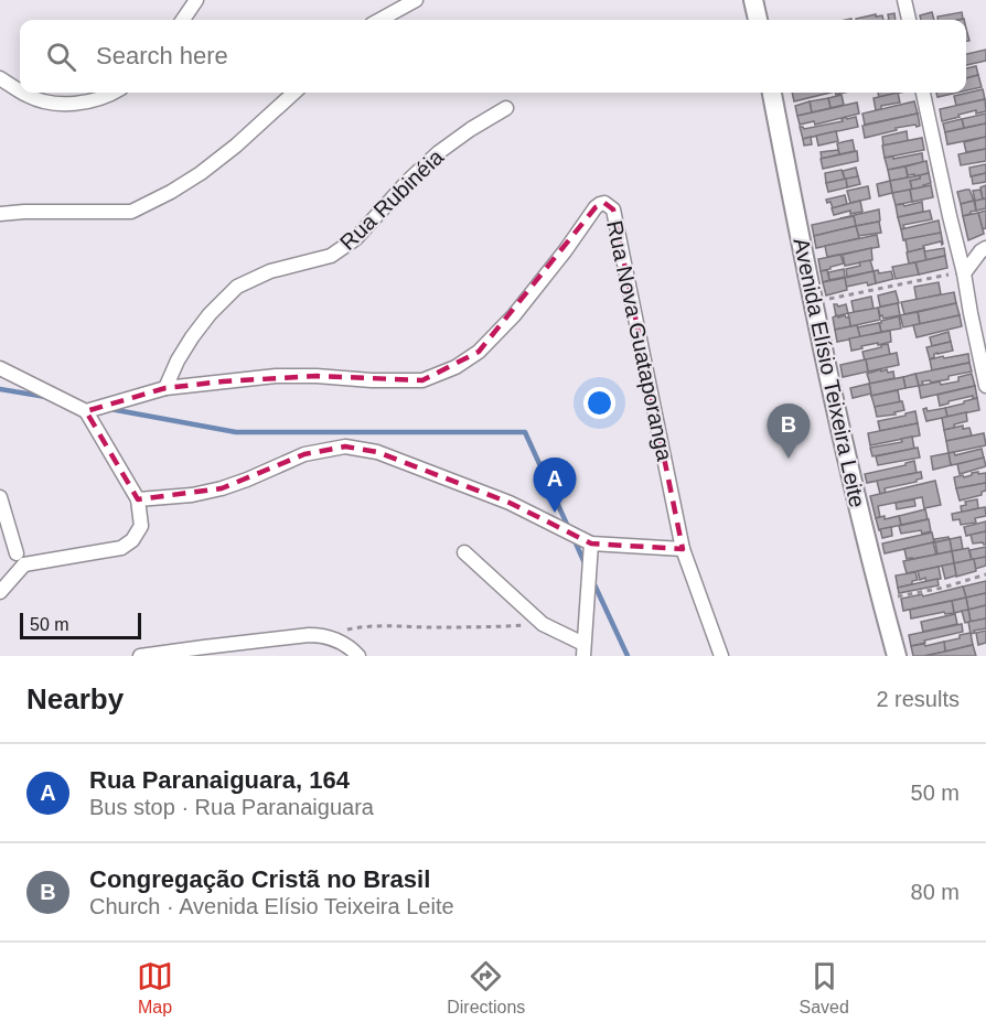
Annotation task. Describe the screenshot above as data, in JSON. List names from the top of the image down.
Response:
{
  "streets": {
    "main road": ["Avenida Elísio Teixeira Leite"],
    "street": ["Rua Rubinéia", "Rua Nova Guataporanga"]
  },
  "crossings": [
    ["Rua Rubinéia", "Rua Nova Guataporanga"]
  ],
  "scale_bar": "50 m",
  "page": {
    "search": "Search here",
    "pins": ["B", "A"],
    "scale": "50 m",
    "heading": ["Nearby", "2 results"],
    "list": [
      {
        "mark": "A",
        "name": "Rua Paranaiguara, 164",
        "note": "Bus stop · Rua Paranaiguara",
        "value": "50 m"
      },
      {
        "mark": "B",
        "name": "Congregação Cristã no Brasil",
        "note": "Church · Avenida Elísio Teixeira Leite",
        "value": "80 m"
      }
    ],
    "nav": ["Map", "Directions", "Saved"]
  }
}
